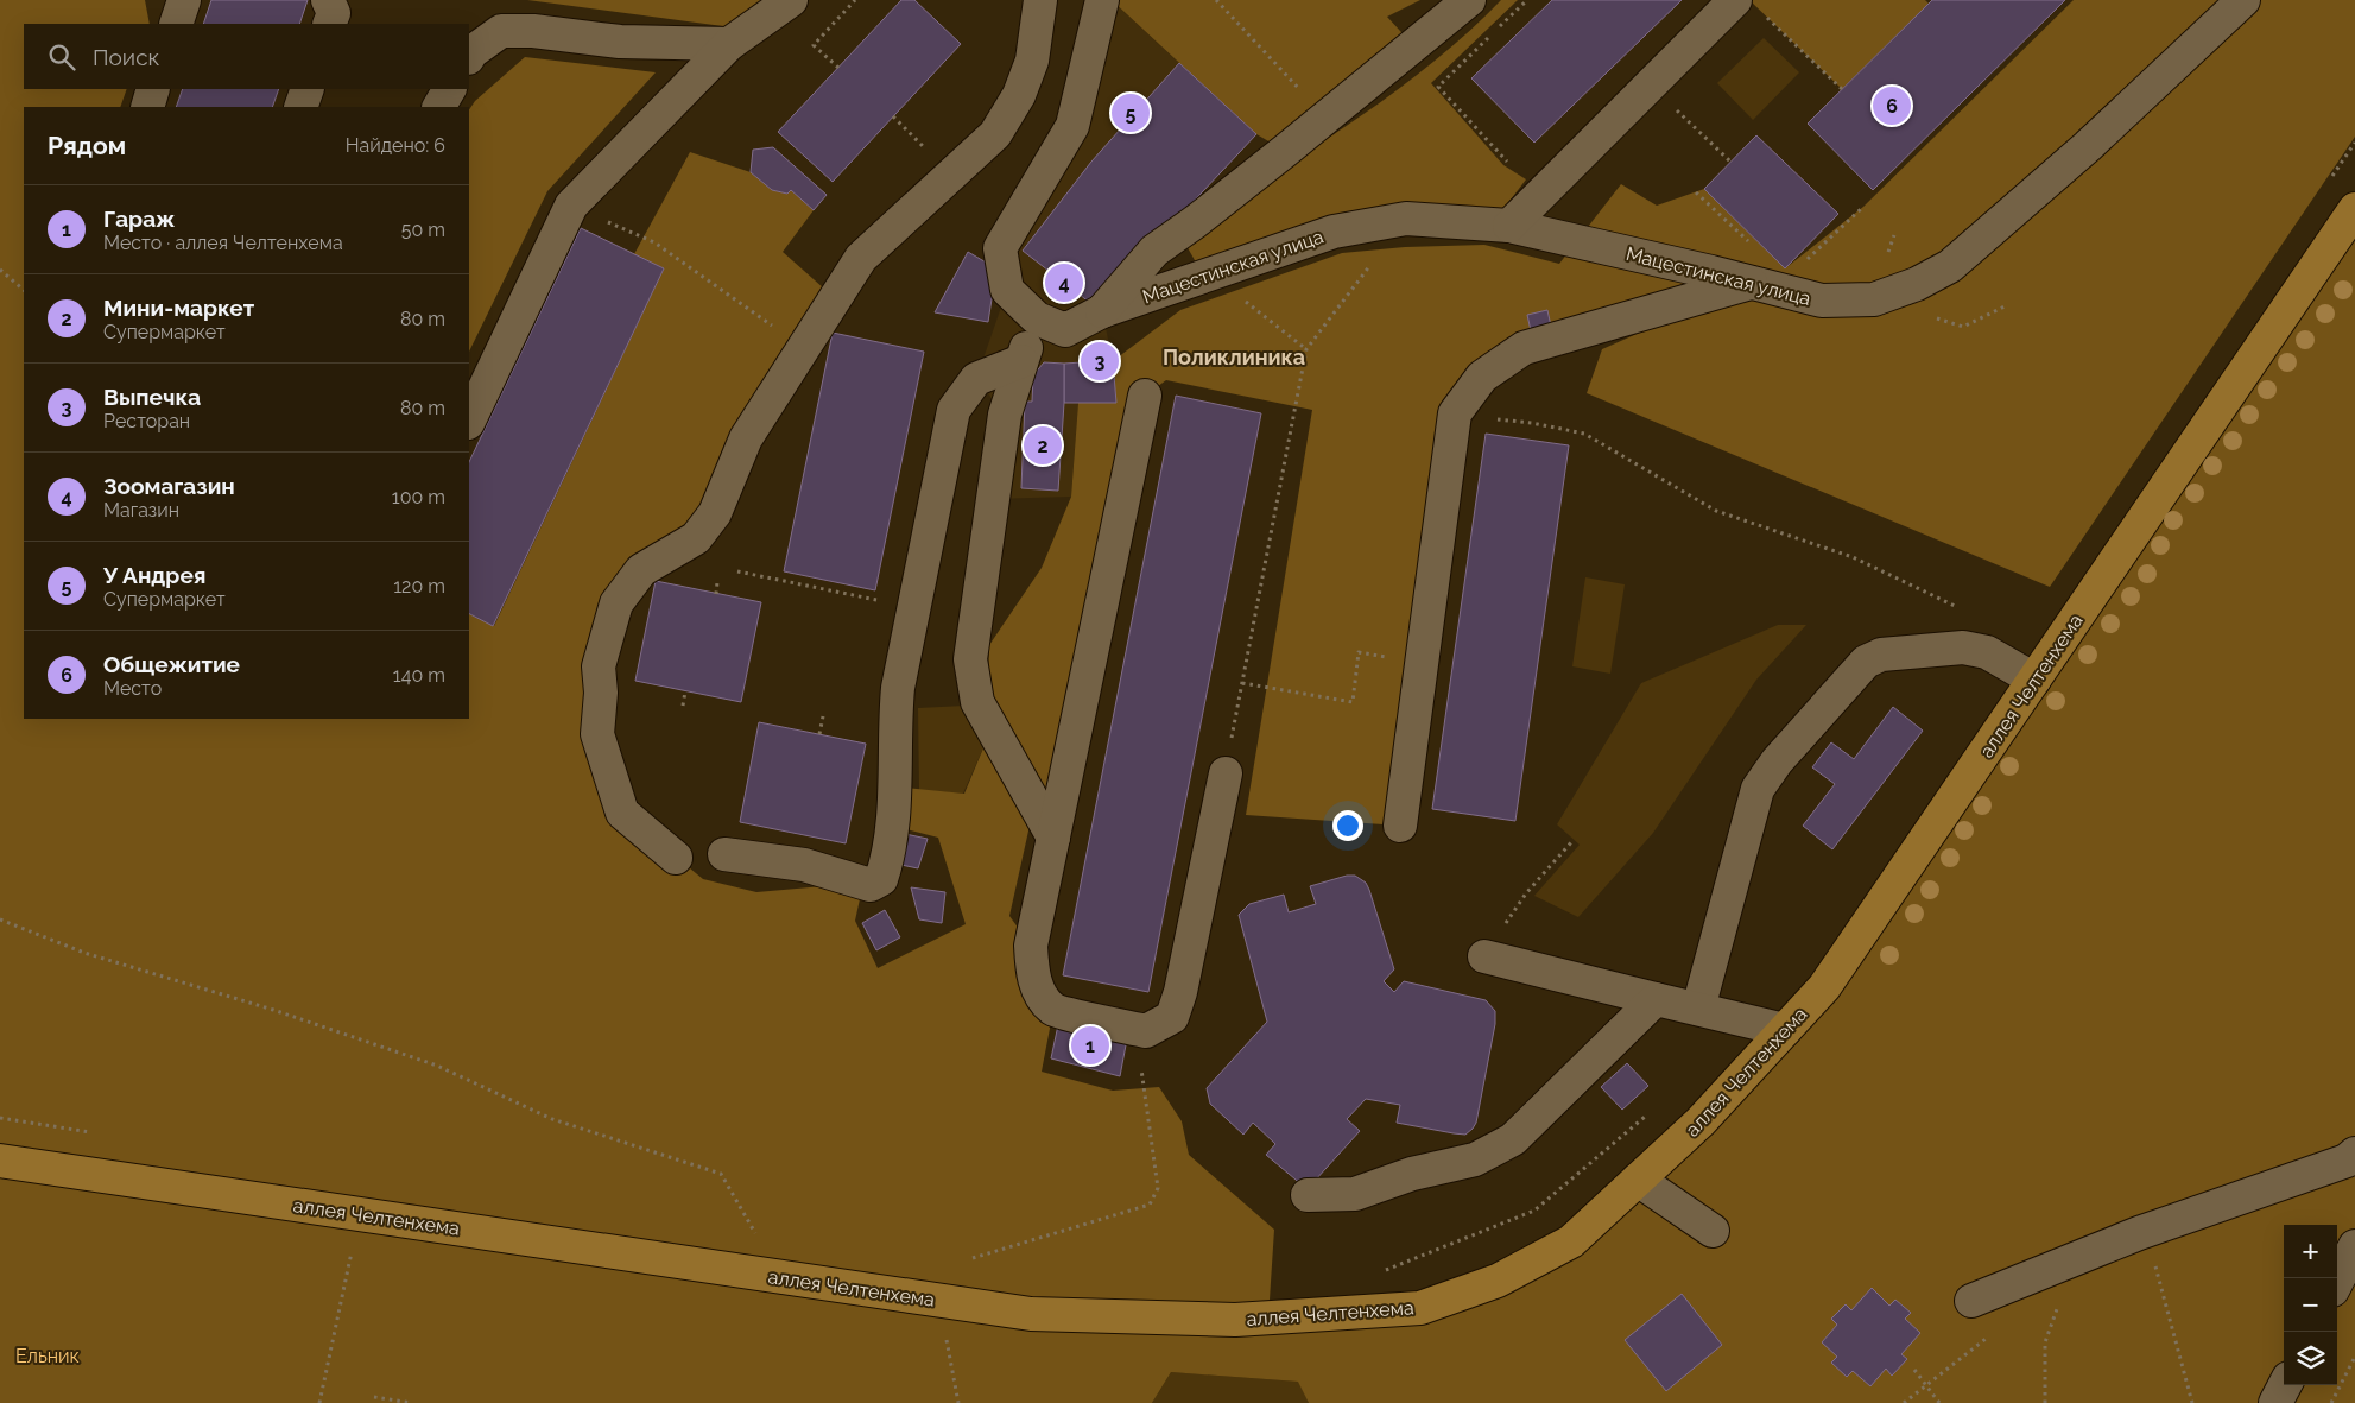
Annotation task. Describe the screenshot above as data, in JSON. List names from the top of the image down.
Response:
{
  "streets": {
    "main road": ["аллея Челтенхема"],
    "street": ["Мацестинская улица"]
  },
  "districts": ["Поликлиника"],
  "parks": ["Ельник"],
  "page": {
    "search": "Поиск",
    "pins": [
      "6",
      "5",
      "4",
      "3",
      "2",
      "1"
    ],
    "heading": ["Рядом", "Найдено: 6"],
    "list": [
      {
        "mark": "1",
        "name": "Гараж",
        "note": "Место · аллея Челтенхема",
        "value": "50 m"
      },
      {
        "mark": "2",
        "name": "Мини-маркет",
        "note": "Супермаркет",
        "value": "80 m"
      },
      {
        "mark": "3",
        "name": "Выпечка",
        "note": "Ресторан",
        "value": "80 m"
      },
      {
        "mark": "4",
        "name": "Зоомагазин",
        "note": "Магазин",
        "value": "100 m"
      },
      {
        "mark": "5",
        "name": "У Андрея",
        "note": "Супермаркет",
        "value": "120 m"
      },
      {
        "mark": "6",
        "name": "Общежитие",
        "note": "Место",
        "value": "140 m"
      }
    ],
    "map_buttons": ["+", "−"]
  }
}
